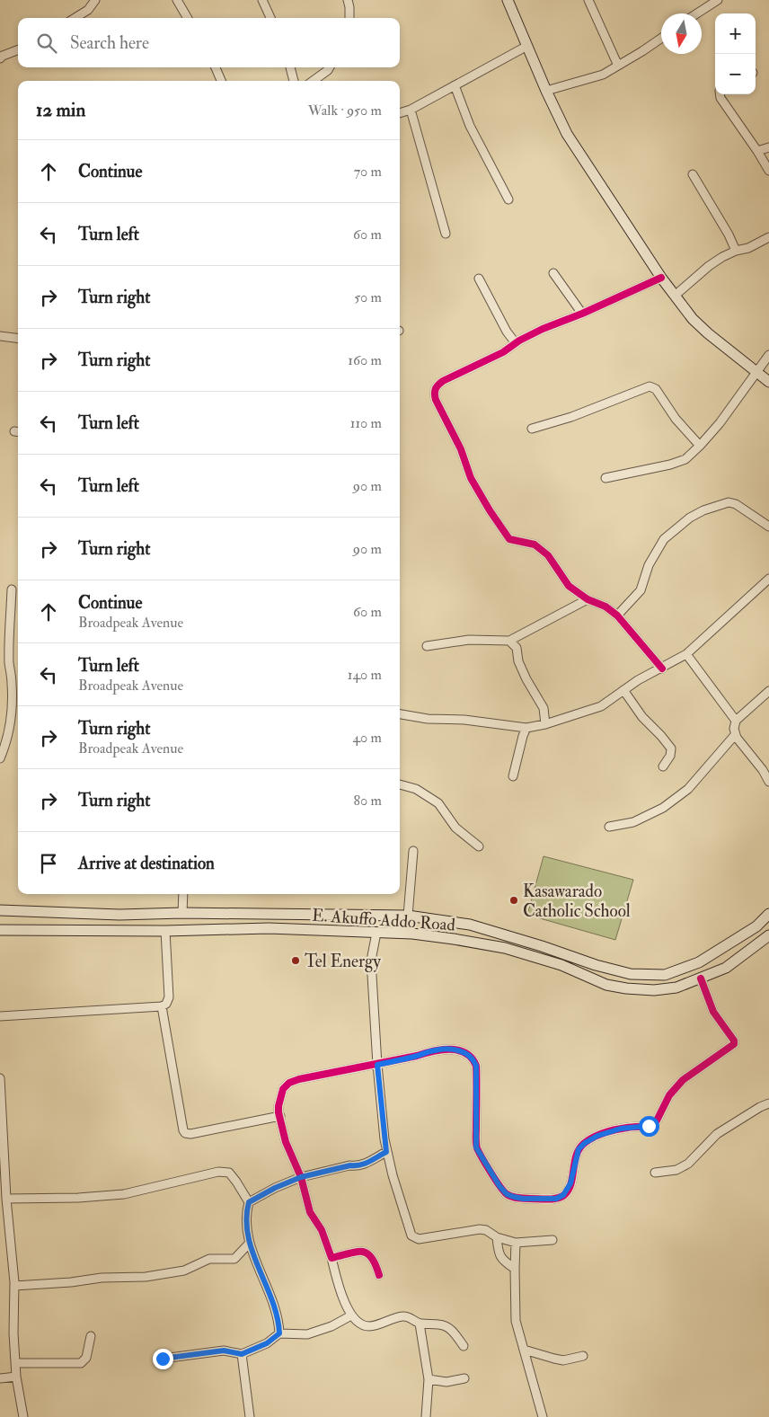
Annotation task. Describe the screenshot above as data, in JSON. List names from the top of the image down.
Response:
{
  "streets": {
    "main road": ["E. Akuffo Addo Road"]
  },
  "places": ["Kasawarado Catholic School", "Tel Energy"],
  "north": "bottom",
  "page": {
    "map_buttons": ["+", "−"],
    "search": "Search here",
    "heading": ["12 min", "Walk · 950 m"],
    "list": [
      ["Continue", "70 m"],
      ["Turn left", "60 m"],
      ["Turn right", "50 m"],
      ["Turn right", "160 m"],
      ["Turn left", "110 m"],
      ["Turn left", "90 m"],
      ["Turn right", "90 m"],
      ["Continue", "Broadpeak Avenue", "60 m"],
      ["Turn left", "Broadpeak Avenue", "140 m"],
      ["Turn right", "Broadpeak Avenue", "40 m"],
      ["Turn right", "80 m"],
      "Arrive at destination"
    ]
  }
}
